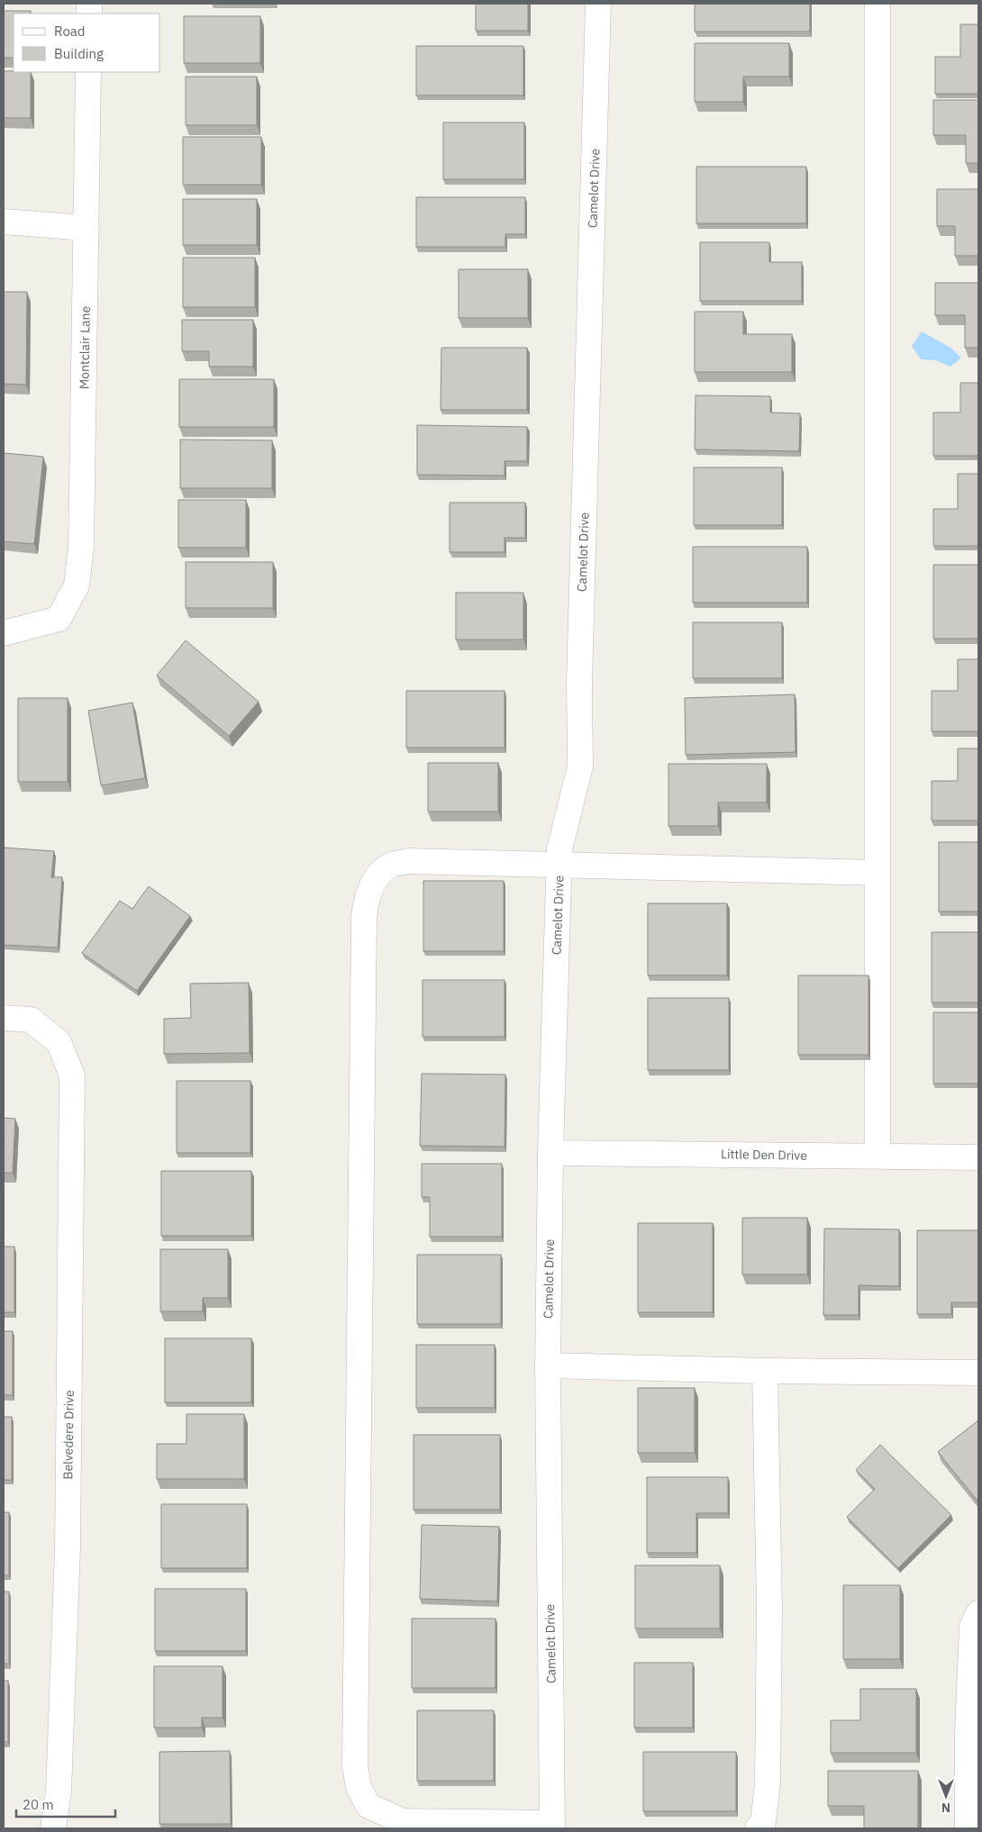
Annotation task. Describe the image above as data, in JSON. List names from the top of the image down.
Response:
{
  "streets": {
    "street": [
      "Camelot Drive",
      "Montclair Lane",
      "Little Den Drive",
      "Belvedere Drive"
    ]
  },
  "crossings": [
    ["Camelot Drive", "Little Den Drive"]
  ],
  "legend": ["Road", "Building"],
  "scale_bar": "20 m",
  "north": "bottom"
}
